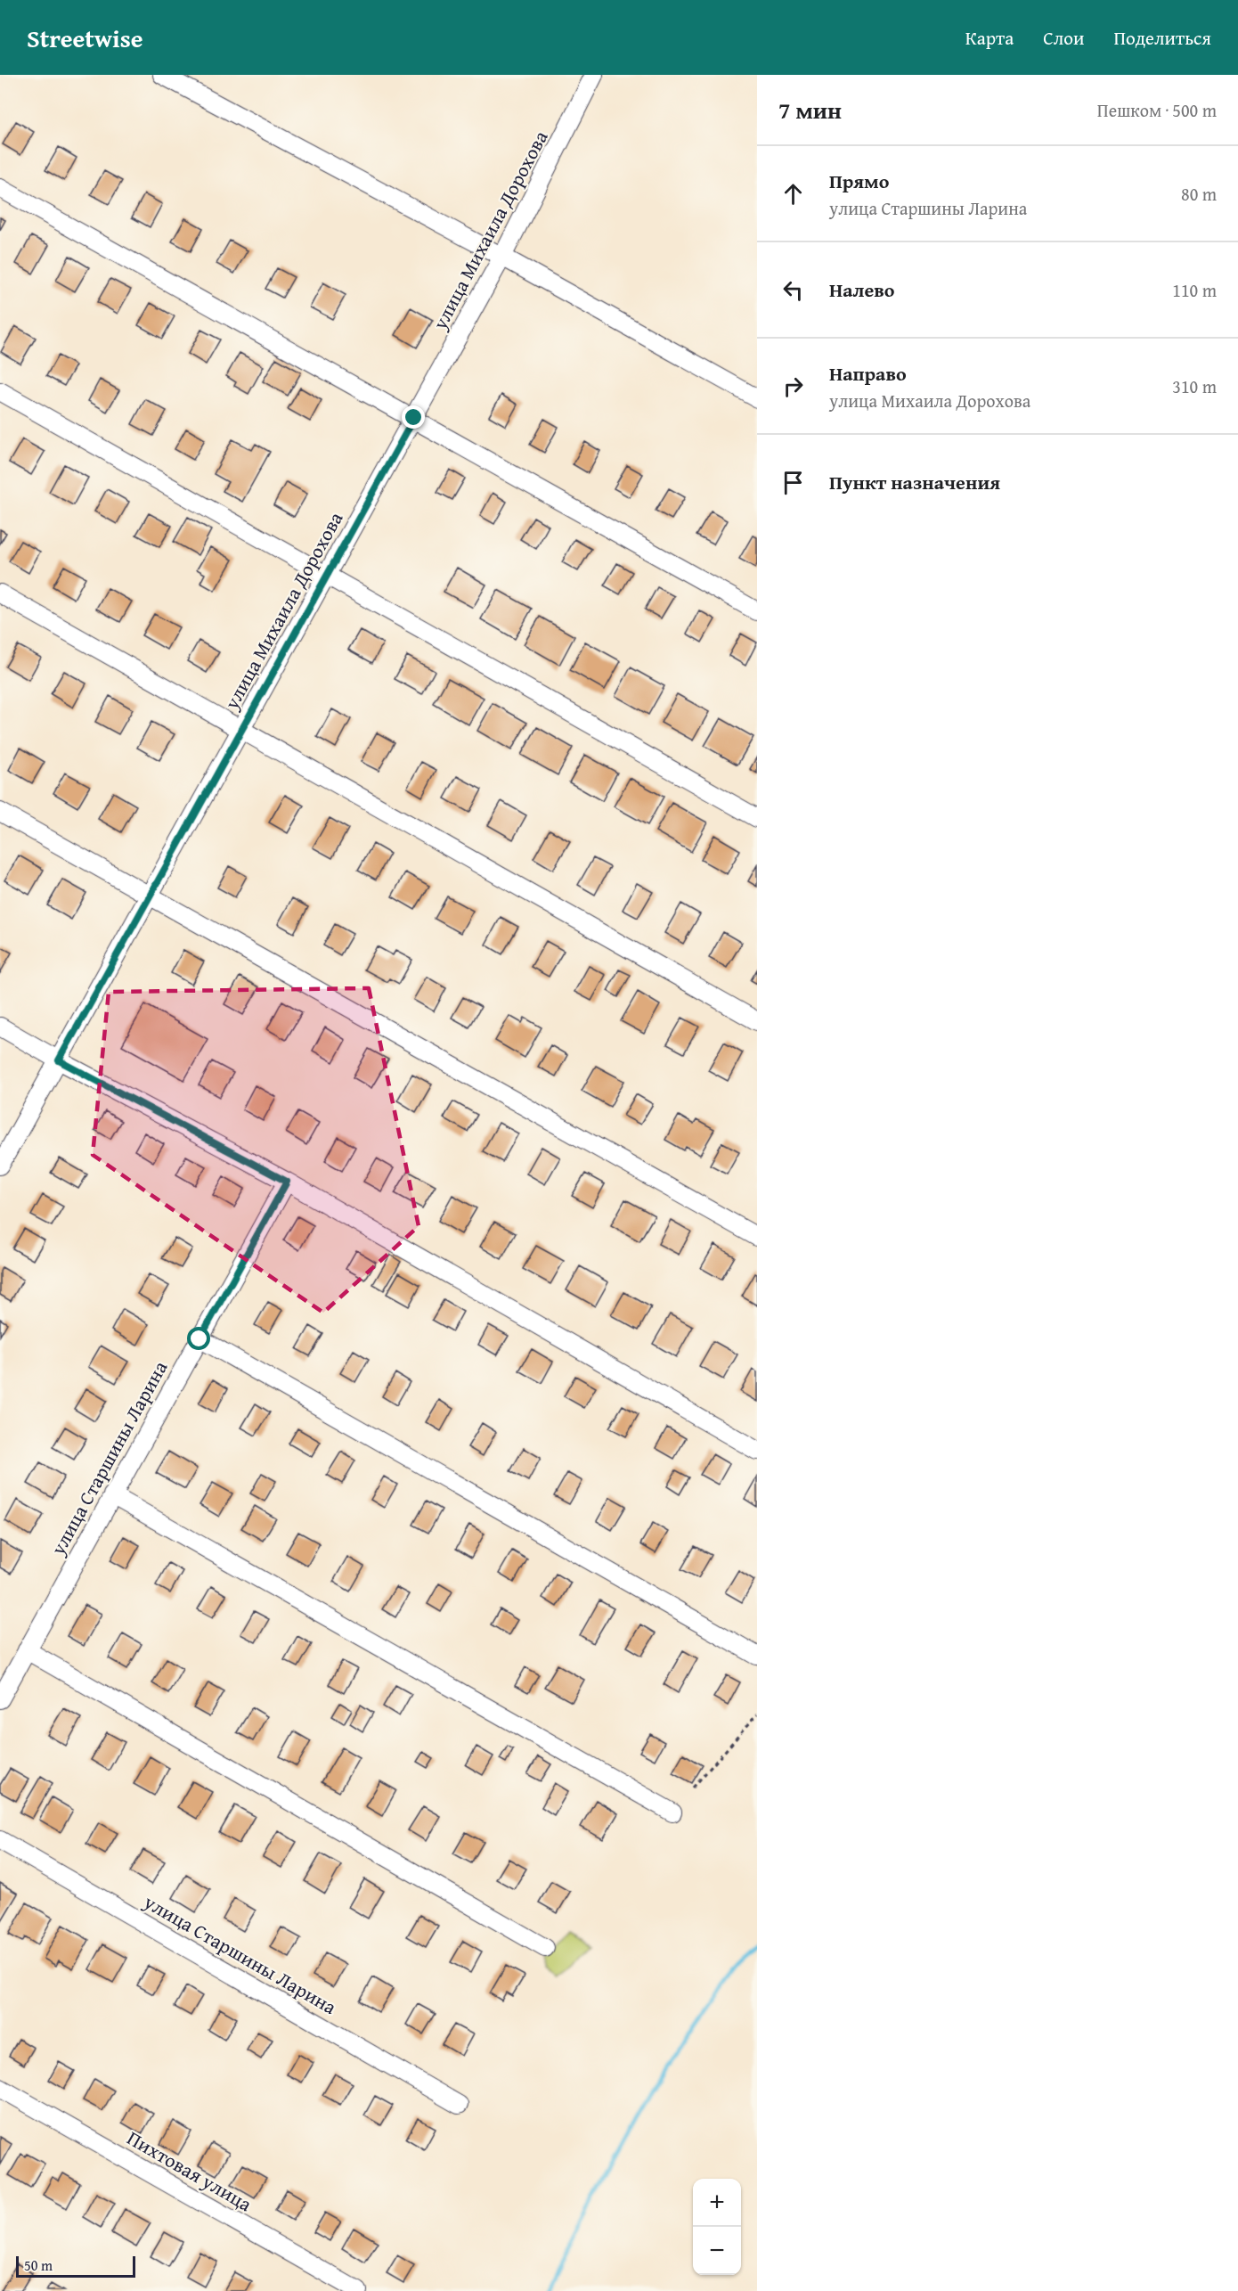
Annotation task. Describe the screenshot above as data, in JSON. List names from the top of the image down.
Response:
{
  "streets": {
    "street": ["улица Михаила Дорохова", "улица Старшины Ларина", "Пихтовая улица"]
  },
  "scale_bar": "50 m",
  "page": {
    "header": "Streetwise",
    "nav": ["Карта", "Слои", "Поделиться"],
    "heading": ["7 мин", "Пешком · 500 m"],
    "list": [
      ["Прямо", "улица Старшины Ларина", "80 m"],
      ["Налево", "110 m"],
      ["Направо", "улица Михаила Дорохова", "310 m"],
      "Пункт назначения"
    ],
    "map_buttons": ["+", "−"],
    "scale": "50 m"
  }
}
